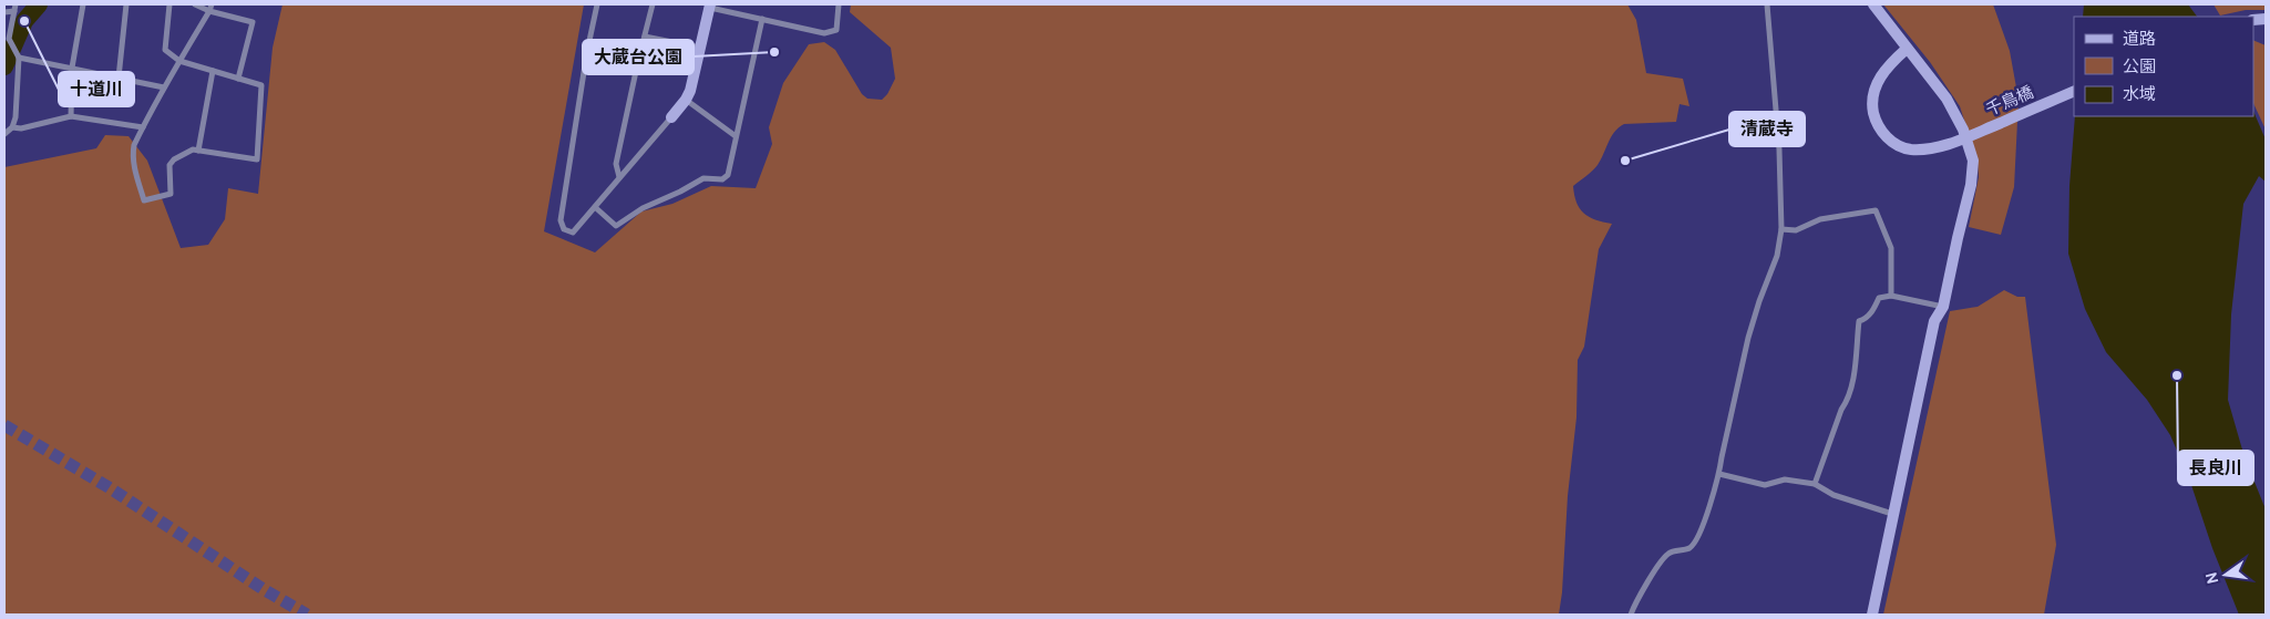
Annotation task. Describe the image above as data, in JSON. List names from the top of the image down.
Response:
{
  "streets": {
    "street": ["千鳥橋"]
  },
  "places": [
    "十道川",
    "大蔵台公園",
    "清蔵寺",
    "長良川"
  ],
  "legend": ["道路", "公園", "水域"],
  "north": "left"
}
